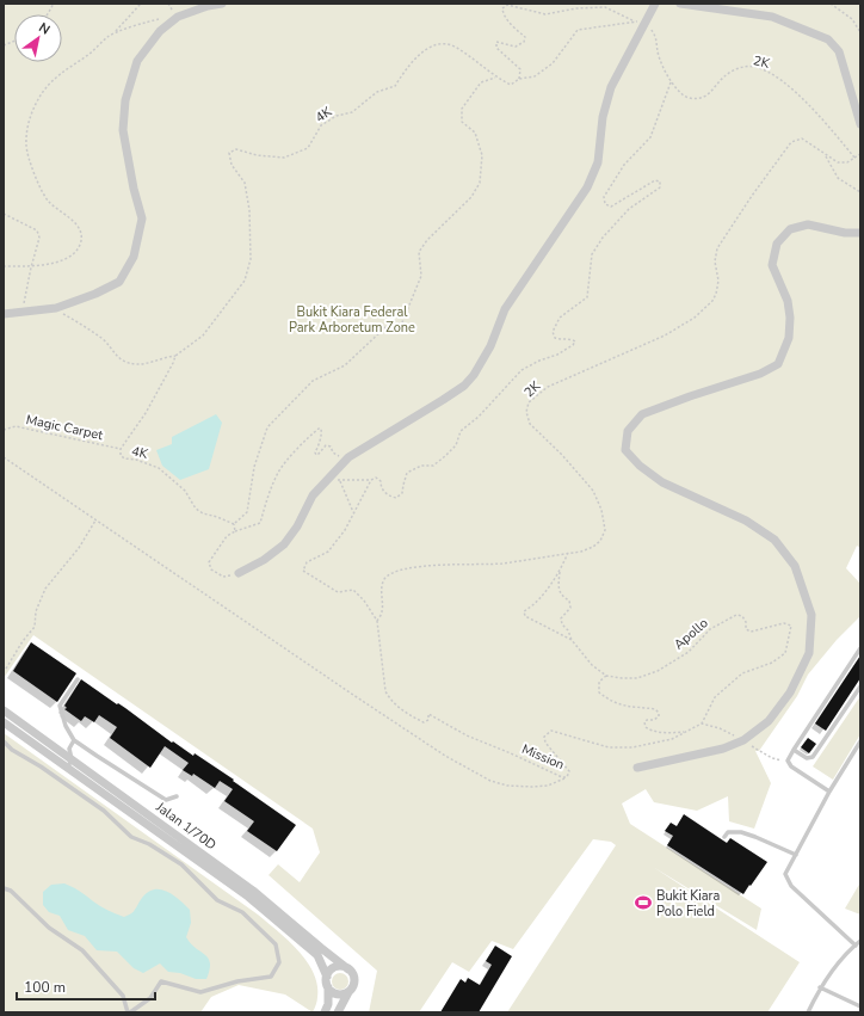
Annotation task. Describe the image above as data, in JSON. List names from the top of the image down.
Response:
{
  "streets": {
    "street": ["Jalan 1/70D"],
    "path": [
      "2K",
      "4K",
      "Magic Carpet",
      "Apollo",
      "Mission"
    ]
  },
  "crossings": [
    ["2K", "Mission"],
    ["4K", "Magic Carpet"],
    ["Apollo", "Mission"]
  ],
  "parks": ["Bukit Kiara Federal Park Arboretum Zone"],
  "places": {
    "sports": ["Bukit Kiara Polo Field"]
  },
  "scale_bar": "100 m",
  "north": "top right"
}
